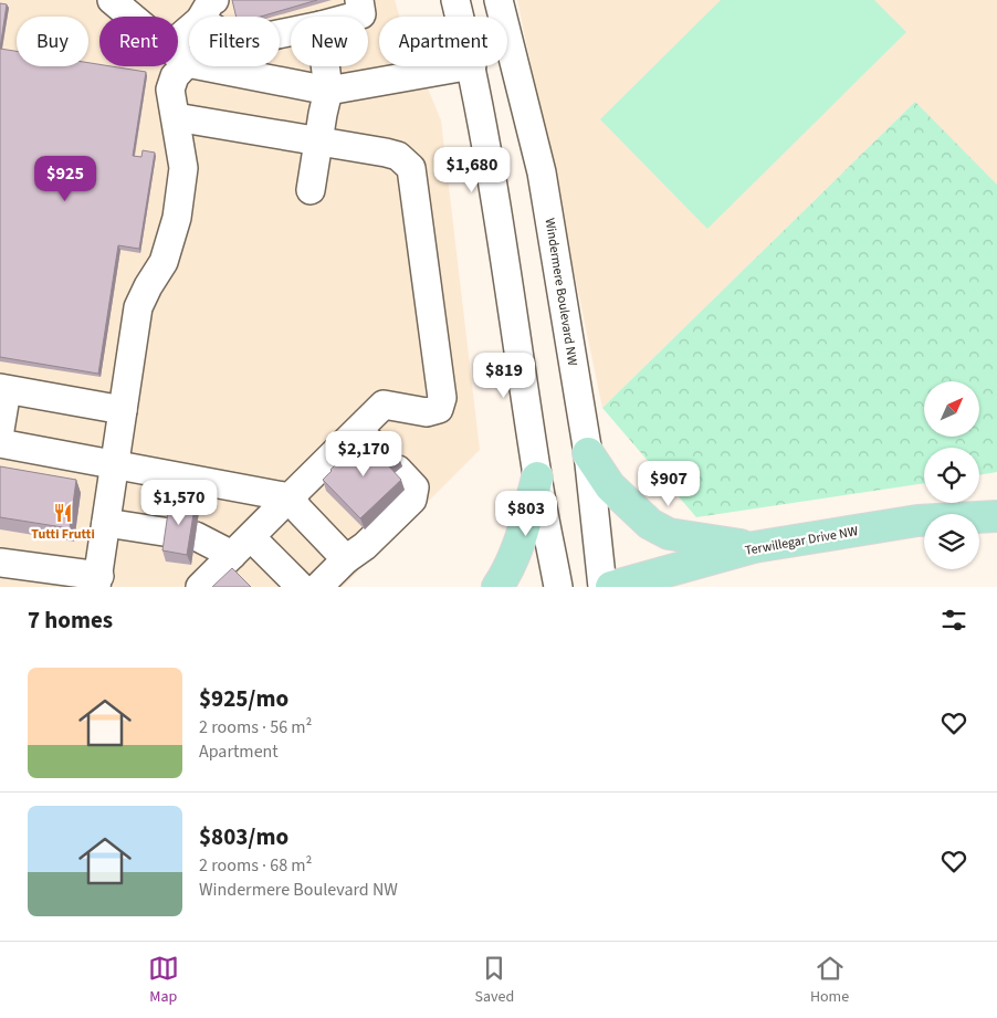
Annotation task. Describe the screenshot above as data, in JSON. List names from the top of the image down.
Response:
{
  "streets": {
    "main road": ["Terwillegar Drive NW"],
    "street": ["Windermere Boulevard NW"]
  },
  "places": {
    "restaurant": ["Tutti Frutti"]
  },
  "north": "top right",
  "page": {
    "chip": [
      "Buy",
      "Rent",
      "Filters",
      "New",
      "Apartment"
    ],
    "price": [
      "$1,680",
      "$925",
      "$819",
      "$2,170",
      "$907",
      "$1,570",
      "$803"
    ],
    "heading": "7 homes",
    "list": [
      {
        "name": "$925/mo",
        "note": "2 rooms · 56 m² · Apartment"
      },
      {
        "name": "$803/mo",
        "note": "2 rooms · 68 m² · Windermere Boulevard NW"
      }
    ],
    "tabs": ["Map", "Saved", "Home"]
  }
}
